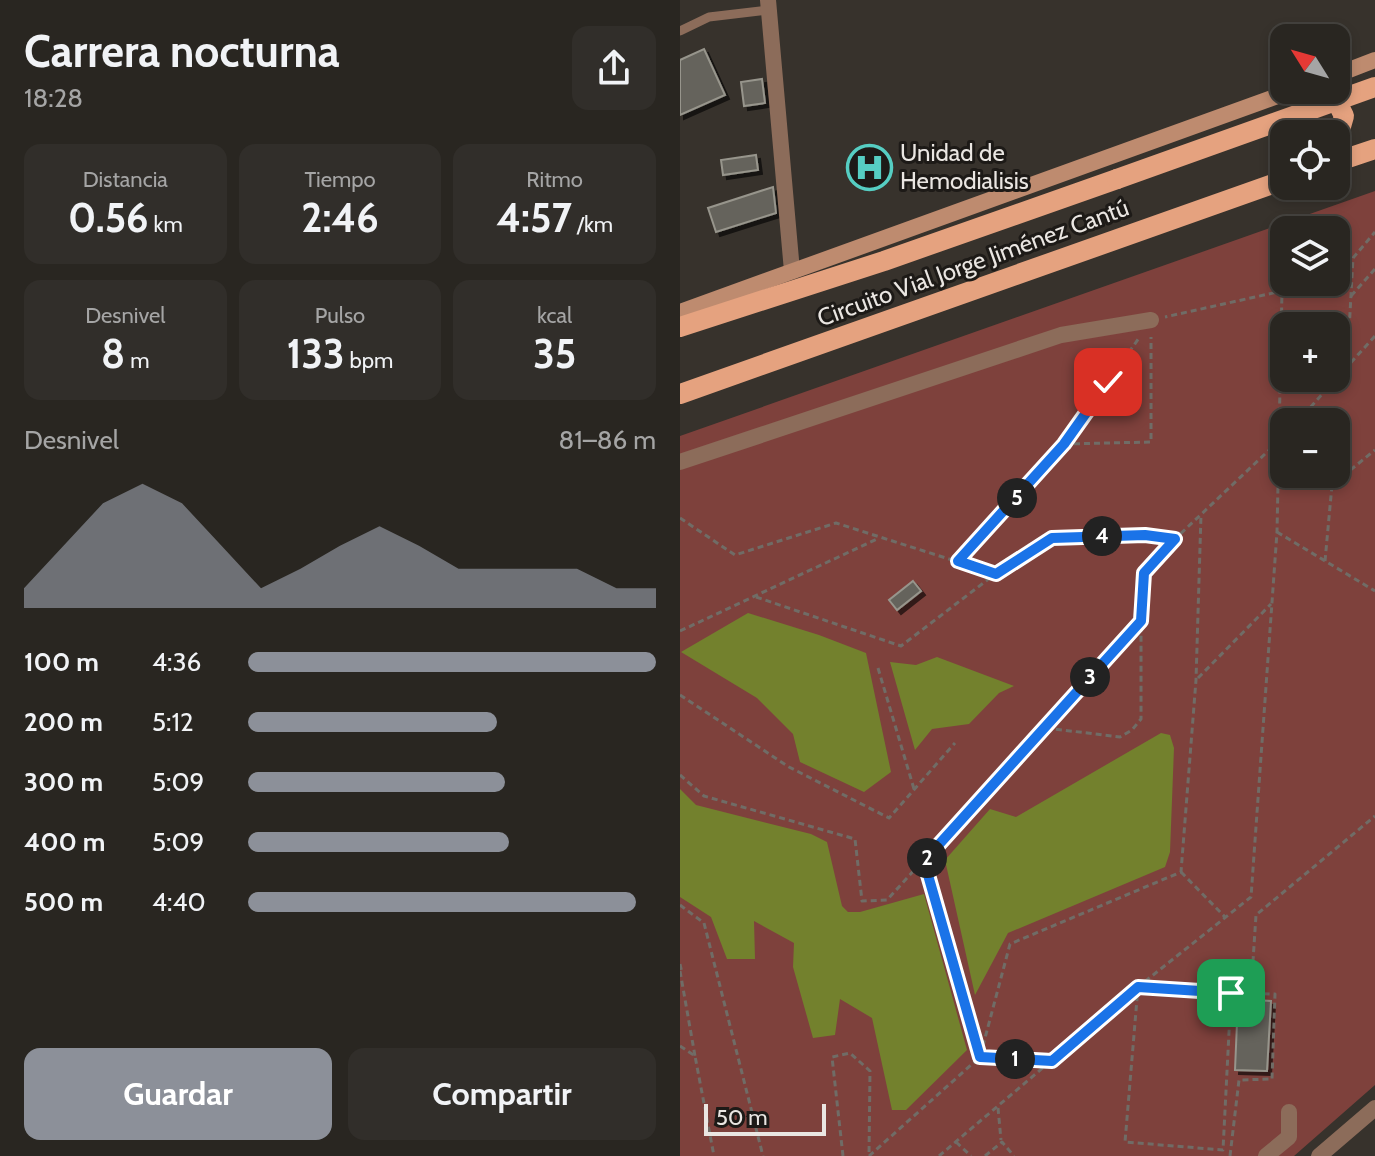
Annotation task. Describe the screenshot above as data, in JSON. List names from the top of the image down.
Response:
{
  "streets": {
    "main road": ["Circuito Vial Jorge Jiménez Cantú"]
  },
  "places": {
    "hospital": ["Unidad de Hemodialisis"]
  },
  "scale_bar": "50 m",
  "north": "top left",
  "page": {
    "heading": ["Carrera nocturna", "18:28"],
    "map_buttons": ["+", "−"],
    "stats": [
      ["Distancia", "0.56 km"],
      ["Tiempo", "2:46"],
      ["Ritmo", "4:57 /km"],
      ["Desnivel", "8 m"],
      ["Pulso", "133 bpm"],
      ["kcal", "35"]
    ],
    "chart": ["Desnivel", "81–86 m"],
    "pins": [
      "5",
      "4",
      "3",
      "2",
      "1"
    ],
    "list": [
      {
        "name": "100 m",
        "note": "4:36"
      },
      {
        "name": "200 m",
        "note": "5:12"
      },
      {
        "name": "300 m",
        "note": "5:09"
      },
      {
        "name": "400 m",
        "note": "5:09"
      },
      {
        "name": "500 m",
        "note": "4:40"
      }
    ],
    "buttons": ["Guardar", "Compartir"],
    "scale": "50 m"
  }
}
